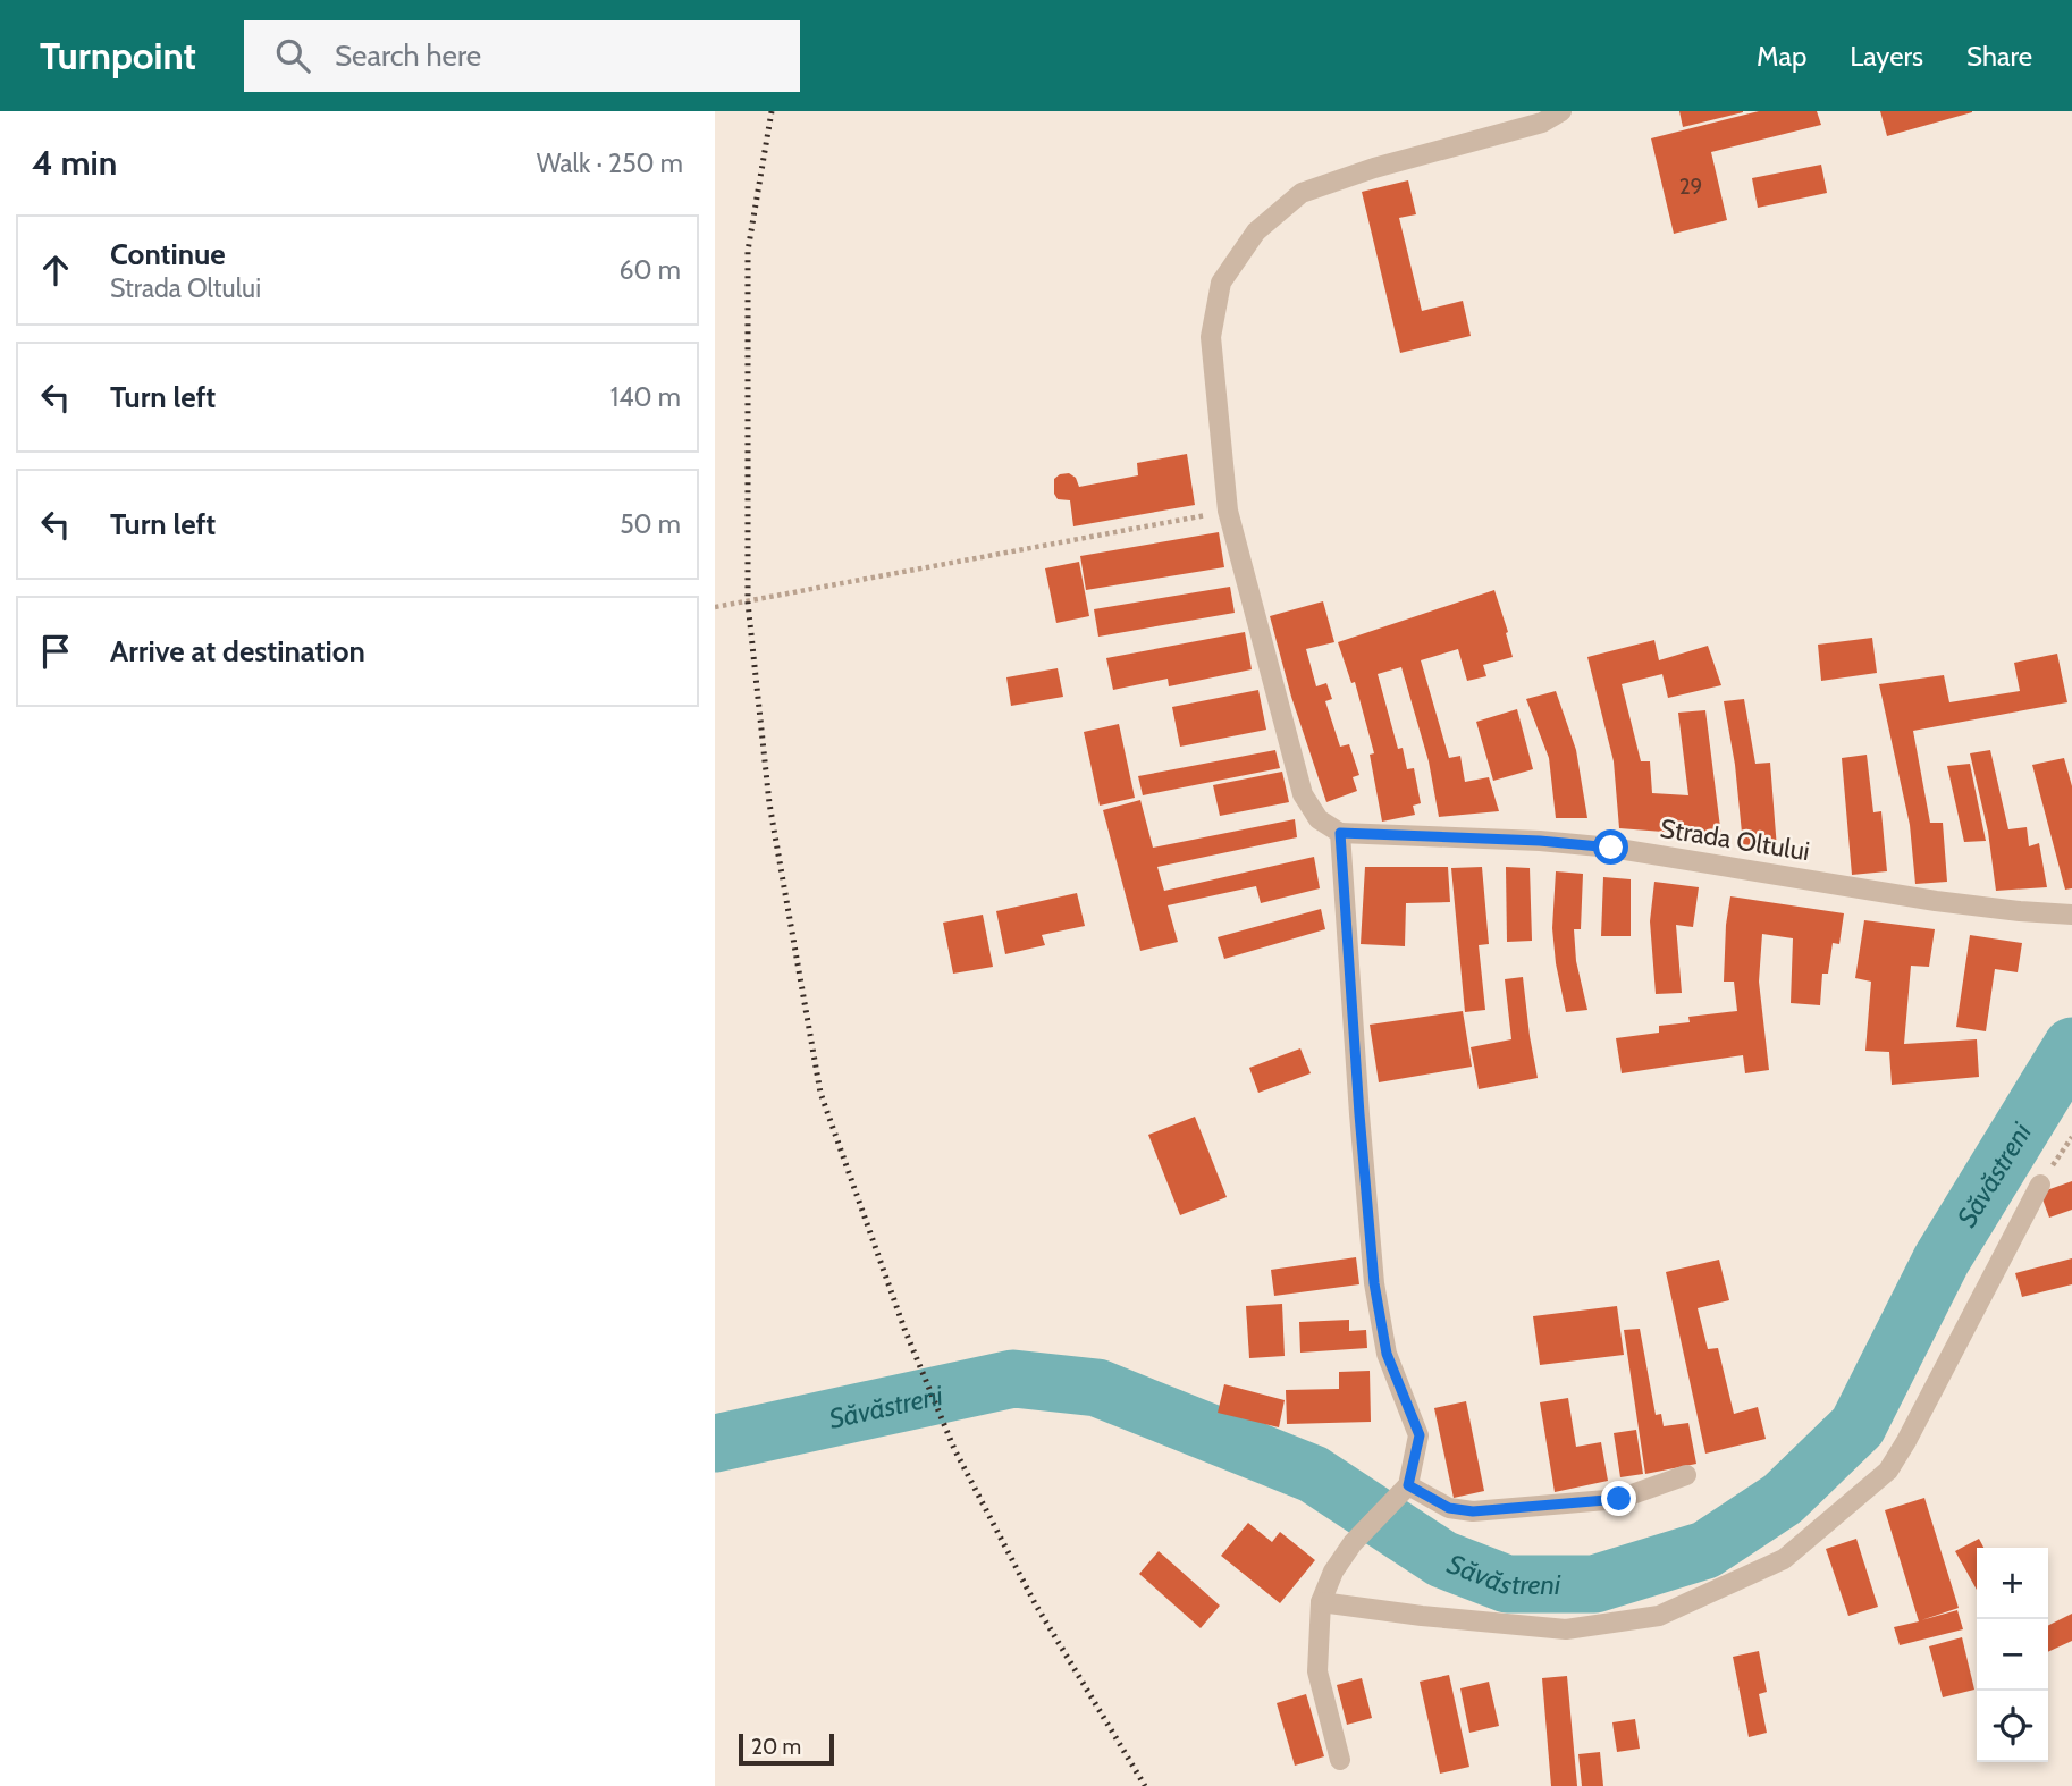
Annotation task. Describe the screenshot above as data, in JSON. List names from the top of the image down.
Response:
{
  "streets": {
    "street": ["Strada Oltului"]
  },
  "water": ["Săvăstreni"],
  "house_numbers": ["29"],
  "scale_bar": "20 m",
  "page": {
    "header": "Turnpoint",
    "search": "Search here",
    "nav": ["Map", "Layers", "Share"],
    "heading": ["4 min", "Walk · 250 m"],
    "list": [
      ["Continue", "Strada Oltului", "60 m"],
      ["Turn left", "140 m"],
      ["Turn left", "50 m"],
      "Arrive at destination"
    ],
    "map_buttons": ["+", "−"],
    "scale": "20 m"
  }
}
